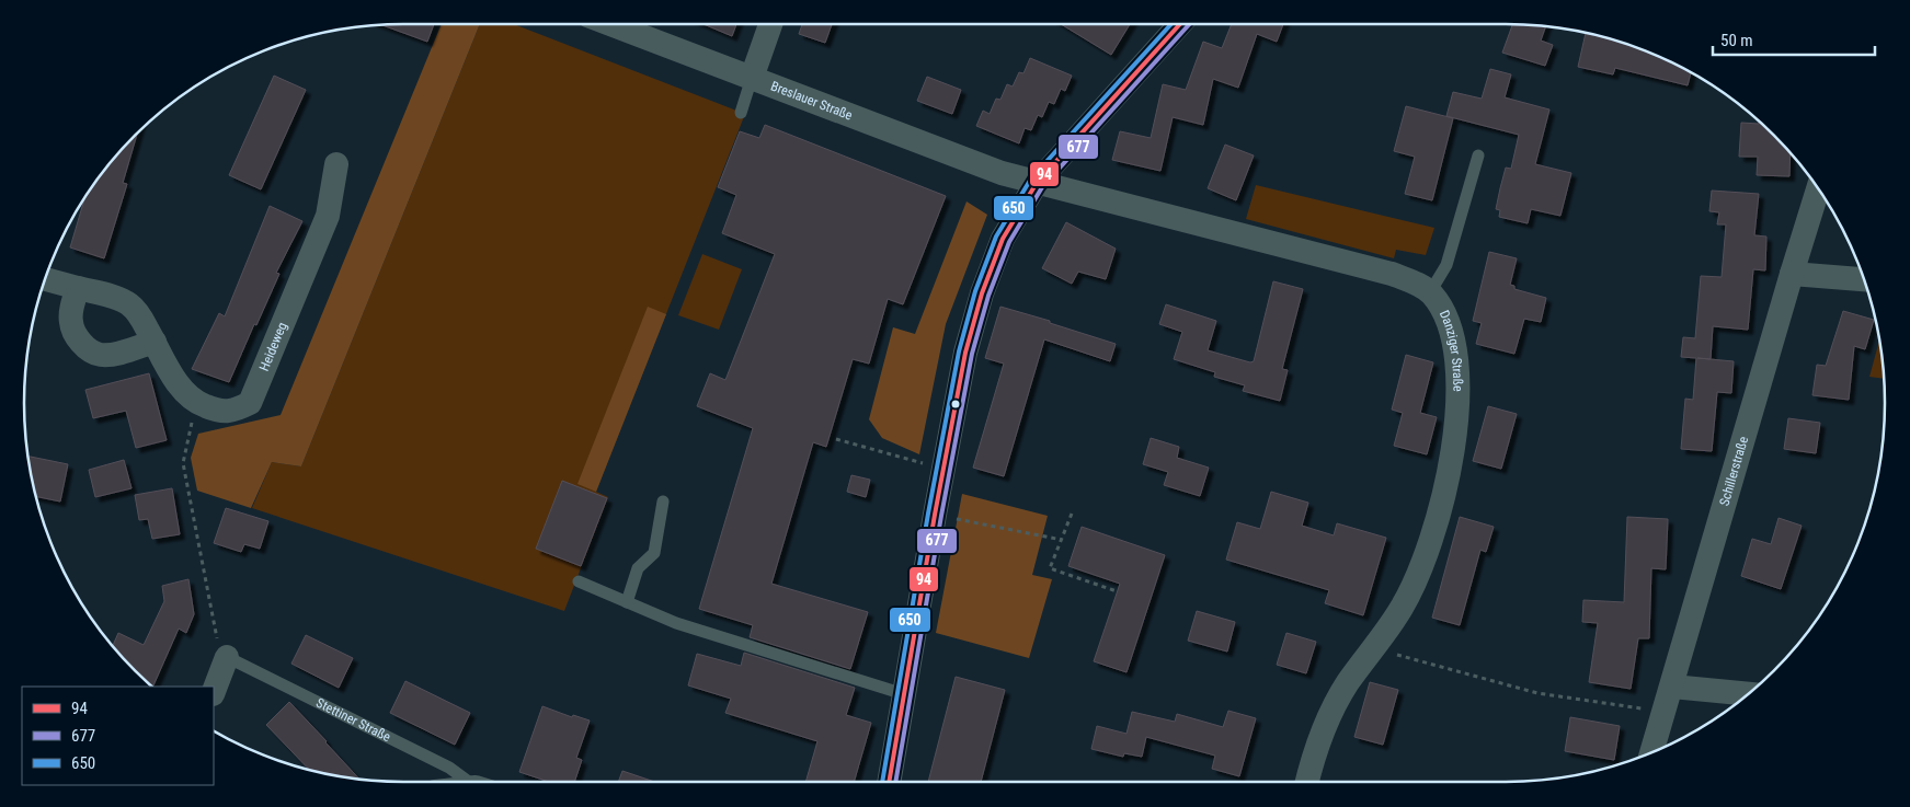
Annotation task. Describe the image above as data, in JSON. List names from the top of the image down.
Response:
{
  "streets": {
    "street": [
      "Breslauer Straße",
      "Heideweg",
      "Danziger Straße",
      "Schillerstraße"
    ],
    "lane": ["Stettiner Straße"]
  },
  "lines": ["transit line 94", "transit line 677", "transit line 650"],
  "legend": ["94", "677", "650"],
  "scale_bar": "50 m"
}
